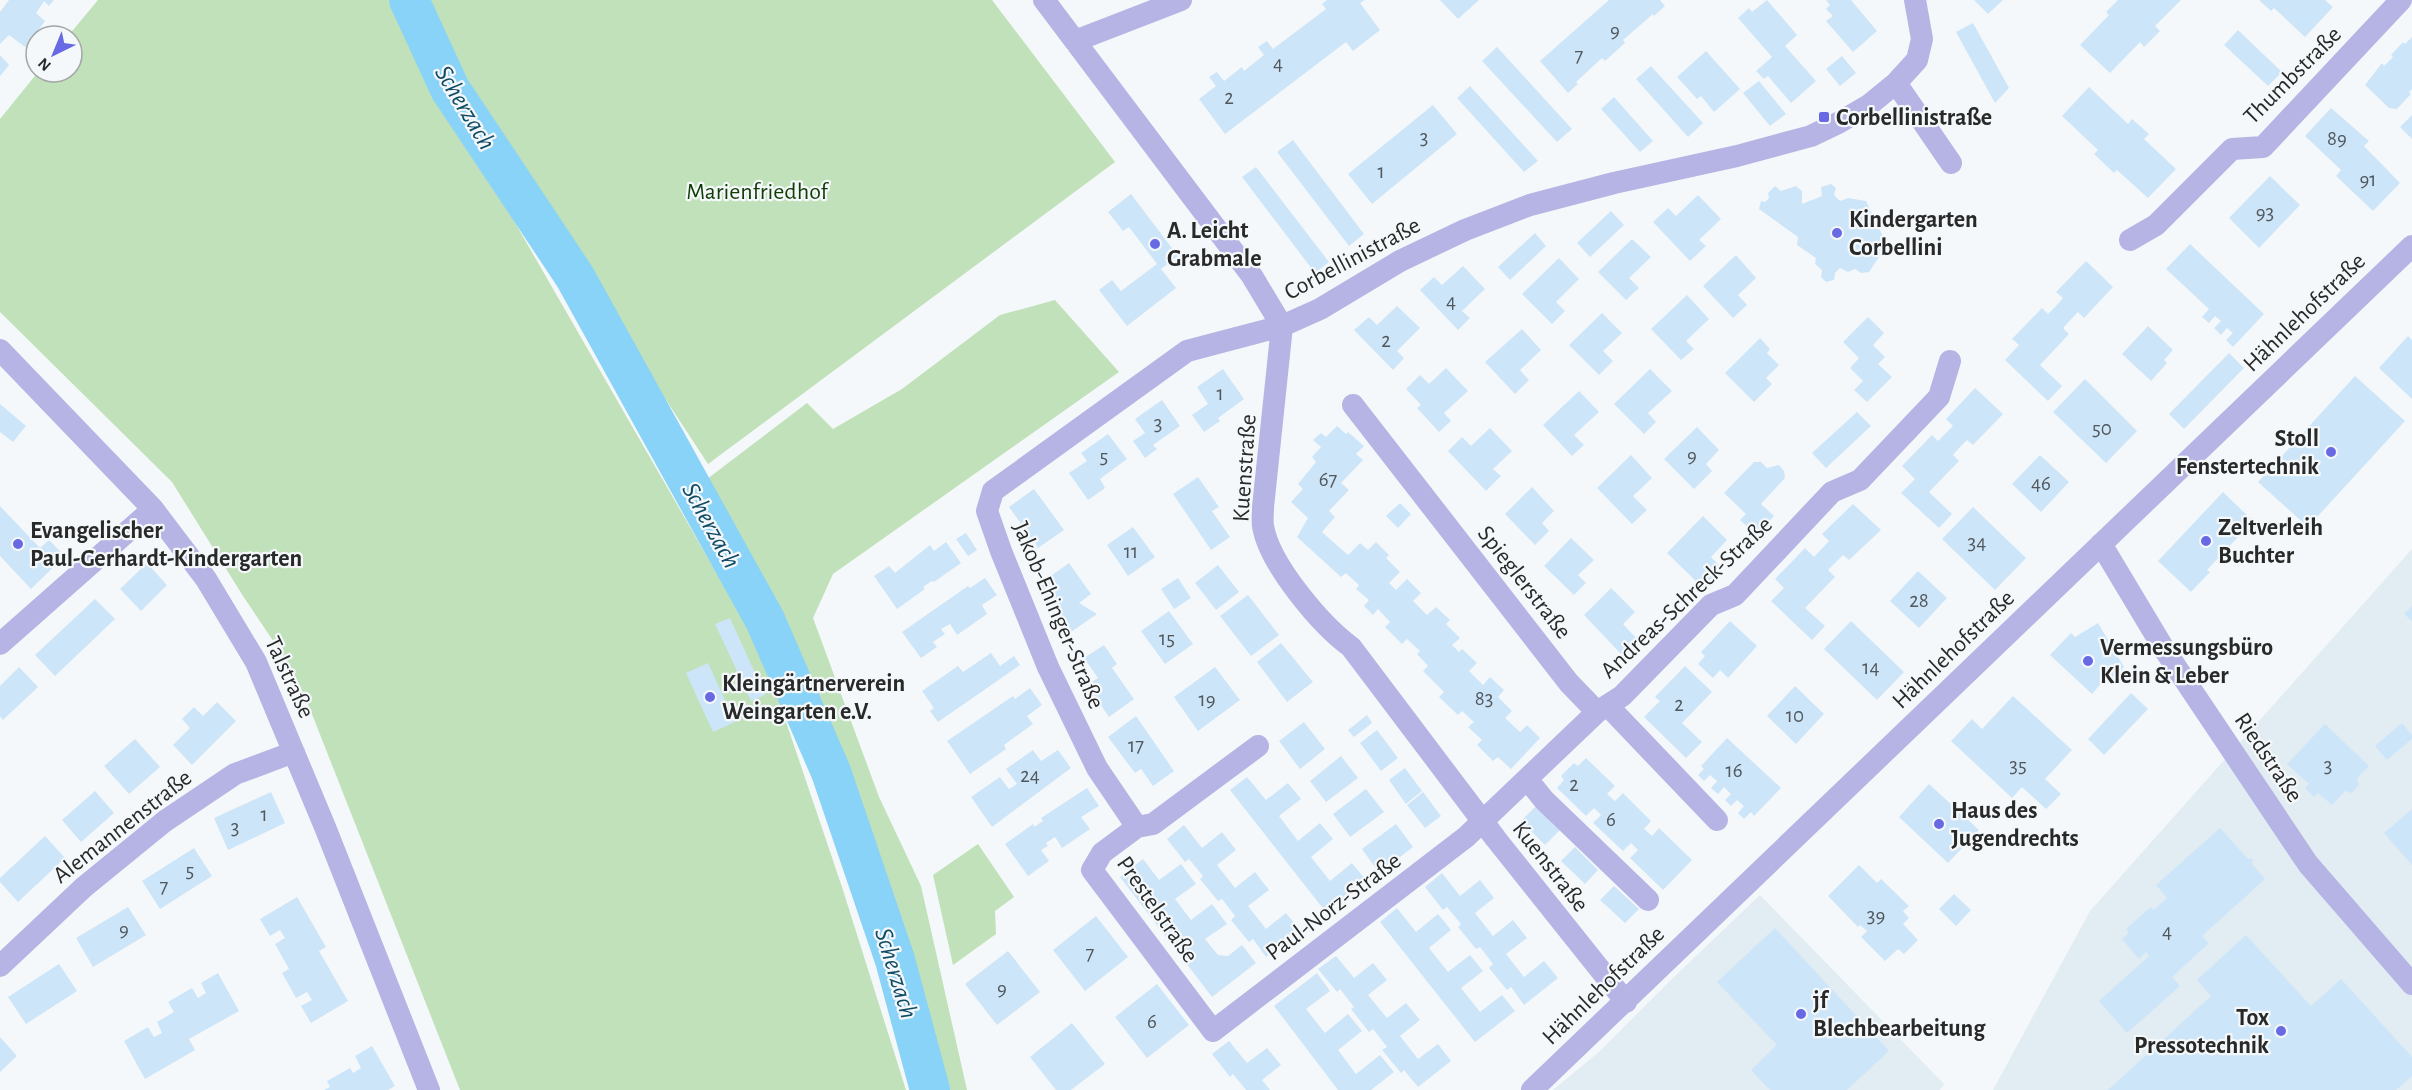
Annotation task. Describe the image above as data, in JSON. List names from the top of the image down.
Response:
{
  "streets": {
    "street": [
      "Thumbstraße",
      "Corbellinistraße",
      "Hähnlehofstraße",
      "Kuenstraße",
      "Spieglerstraße",
      "Andreas-Schreck-Straße",
      "Jakob-Ehinger-Straße",
      "Talstraße",
      "Riedstraße",
      "Alemannenstraße",
      "Paul-Norz-Straße",
      "Prestelstraße"
    ]
  },
  "crossings": [
    ["Corbellinistraße", "Kuenstraße"],
    ["Corbellinistraße", "Jakob-Ehinger-Straße"],
    ["Hähnlehofstraße", "Kuenstraße"],
    ["Hähnlehofstraße", "Riedstraße"],
    ["Kuenstraße", "Jakob-Ehinger-Straße"],
    ["Kuenstraße", "Paul-Norz-Straße"],
    ["Spieglerstraße", "Andreas-Schreck-Straße"],
    ["Jakob-Ehinger-Straße", "Prestelstraße"],
    ["Talstraße", "Alemannenstraße"],
    ["Paul-Norz-Straße", "Prestelstraße"]
  ],
  "water": ["Scherzach"],
  "parks": ["Marienfriedhof"],
  "places": {
    "transit": ["Corbellinistraße"],
    "other": [
      "Kindergarten Corbellini",
      "A. Leicht Grabmale",
      "Stoll Fenstertechnik",
      "Zeltverleih Buchter",
      "Evangelischer Paul-Gerhardt-Kindergarten",
      "Vermessungsbüro Klein & Leber",
      "Kleingärtnerverein Weingarten e.V.",
      "Haus des Jugendrechts",
      "jf Blechbearbeitung",
      "Tox Pressotechnik"
    ]
  },
  "house_numbers": [
    "9",
    "7",
    "4",
    "2",
    "3",
    "89",
    "1",
    "91",
    "93",
    "4",
    "2",
    "1",
    "3",
    "50",
    "9",
    "5",
    "67",
    "46",
    "34",
    "11",
    "28",
    "15",
    "14",
    "83",
    "19",
    "2",
    "10",
    "17",
    "35",
    "3",
    "16",
    "24",
    "2",
    "1",
    "6",
    "3",
    "5",
    "7",
    "39",
    "9",
    "4",
    "7",
    "9",
    "6"
  ],
  "north": "bottom left"
}
